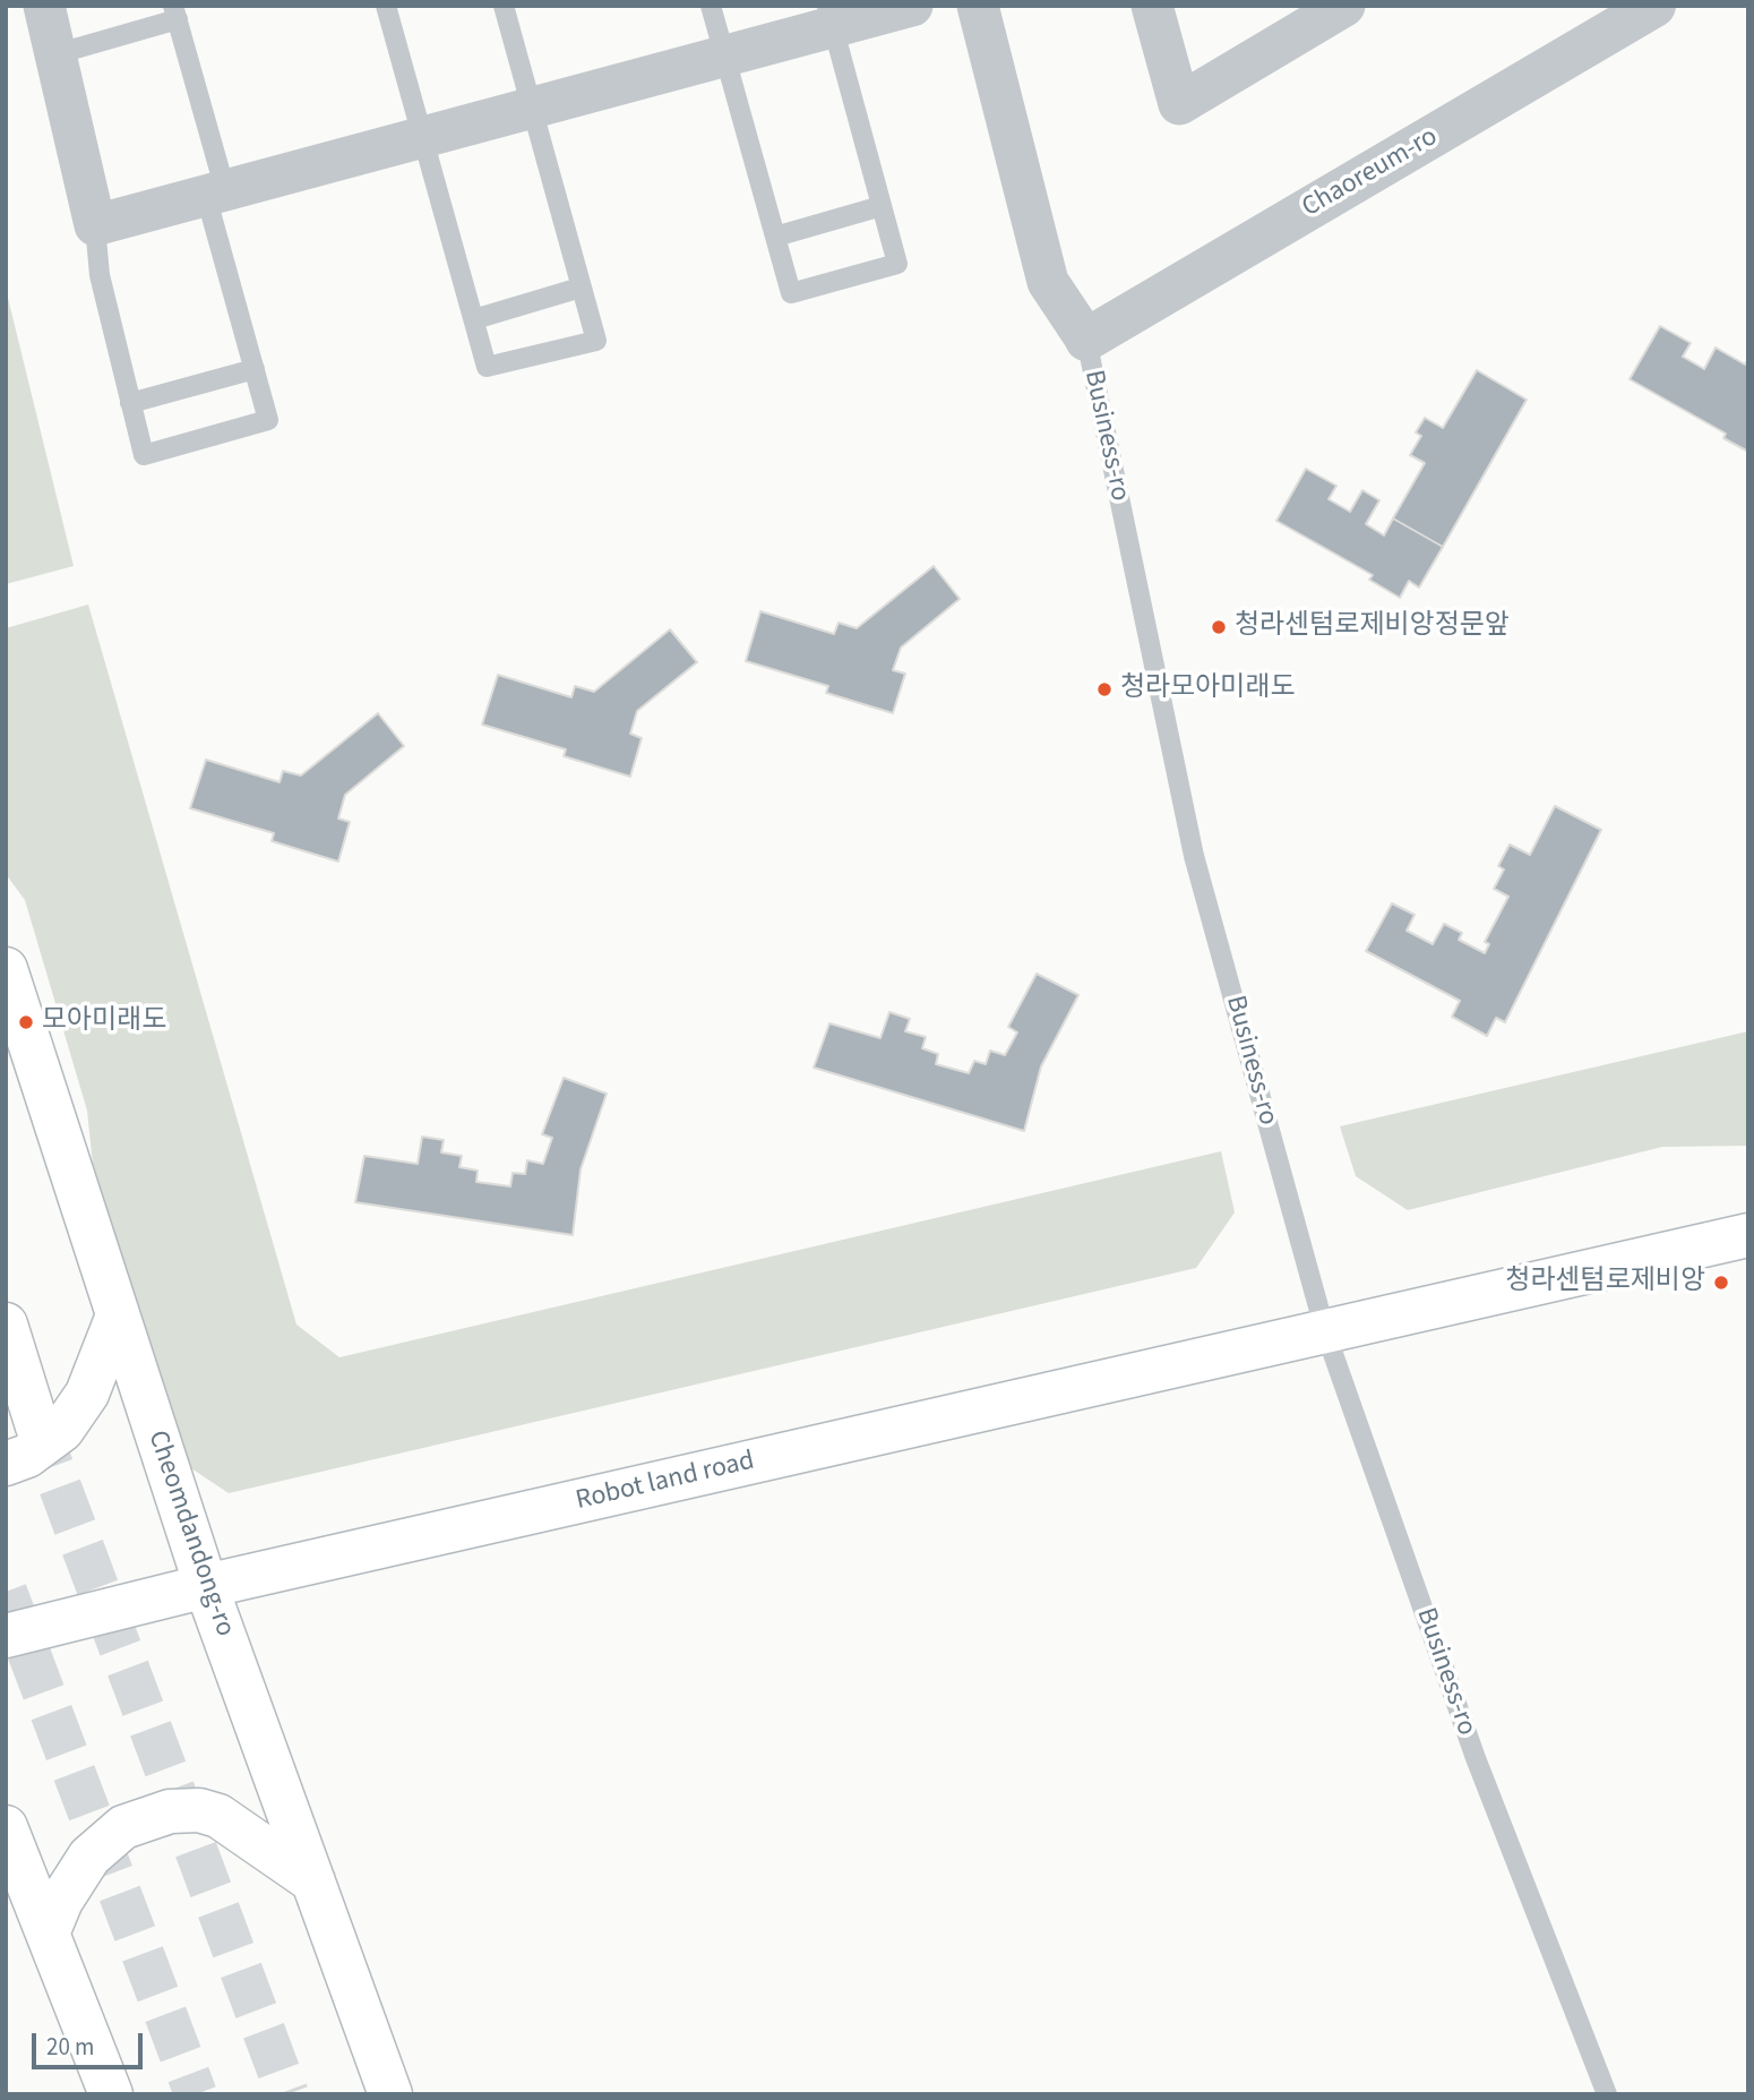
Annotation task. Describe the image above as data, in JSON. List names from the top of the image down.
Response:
{
  "streets": {
    "main road": ["Robot land road", "Cheomdandong-ro"],
    "street": ["Chaoreum-ro", "Business-ro"]
  },
  "crossings": [
    ["Chaoreum-ro", "Business-ro"],
    ["Business-ro", "Robot land road"],
    ["Robot land road", "Cheomdandong-ro"]
  ],
  "places": [
    "청라센텀로제비앙정문앞",
    "청라모아미래도",
    "모아미래도",
    "청라센텀로제비앙"
  ],
  "scale_bar": "20 m"
}
